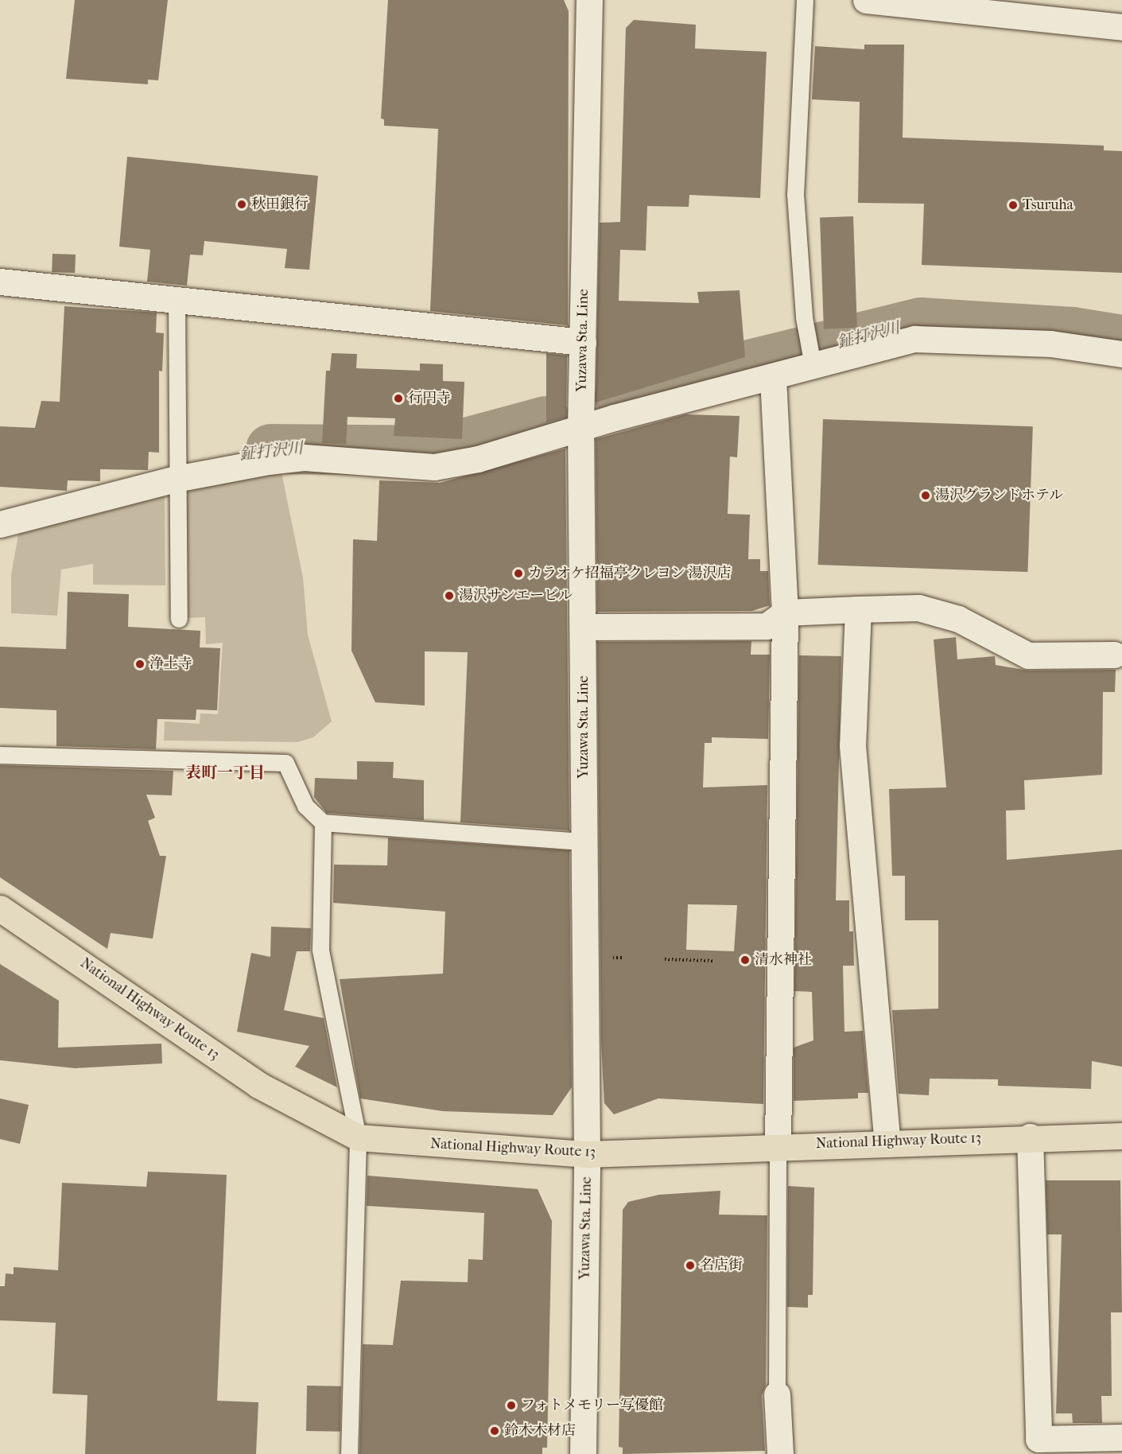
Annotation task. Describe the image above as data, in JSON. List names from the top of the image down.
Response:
{
  "streets": {
    "highway": ["National Highway Route 13"],
    "street": ["Yuzawa Sta. Line"]
  },
  "crossings": [
    ["Yuzawa Sta. Line", "National Highway Route 13"]
  ],
  "districts": ["表町一丁目"],
  "water": ["鉦打沢川"],
  "places": [
    "秋田銀行",
    "Tsuruha",
    "行円寺",
    "湯沢グランドホテル",
    "カラオケ招福亭クレヨン 湯沢店",
    "湯沢サンエービル",
    "浄土寺",
    "清水神社",
    "名店街",
    "フォトメモリー写優館",
    "鈴木木材店"
  ]
}
